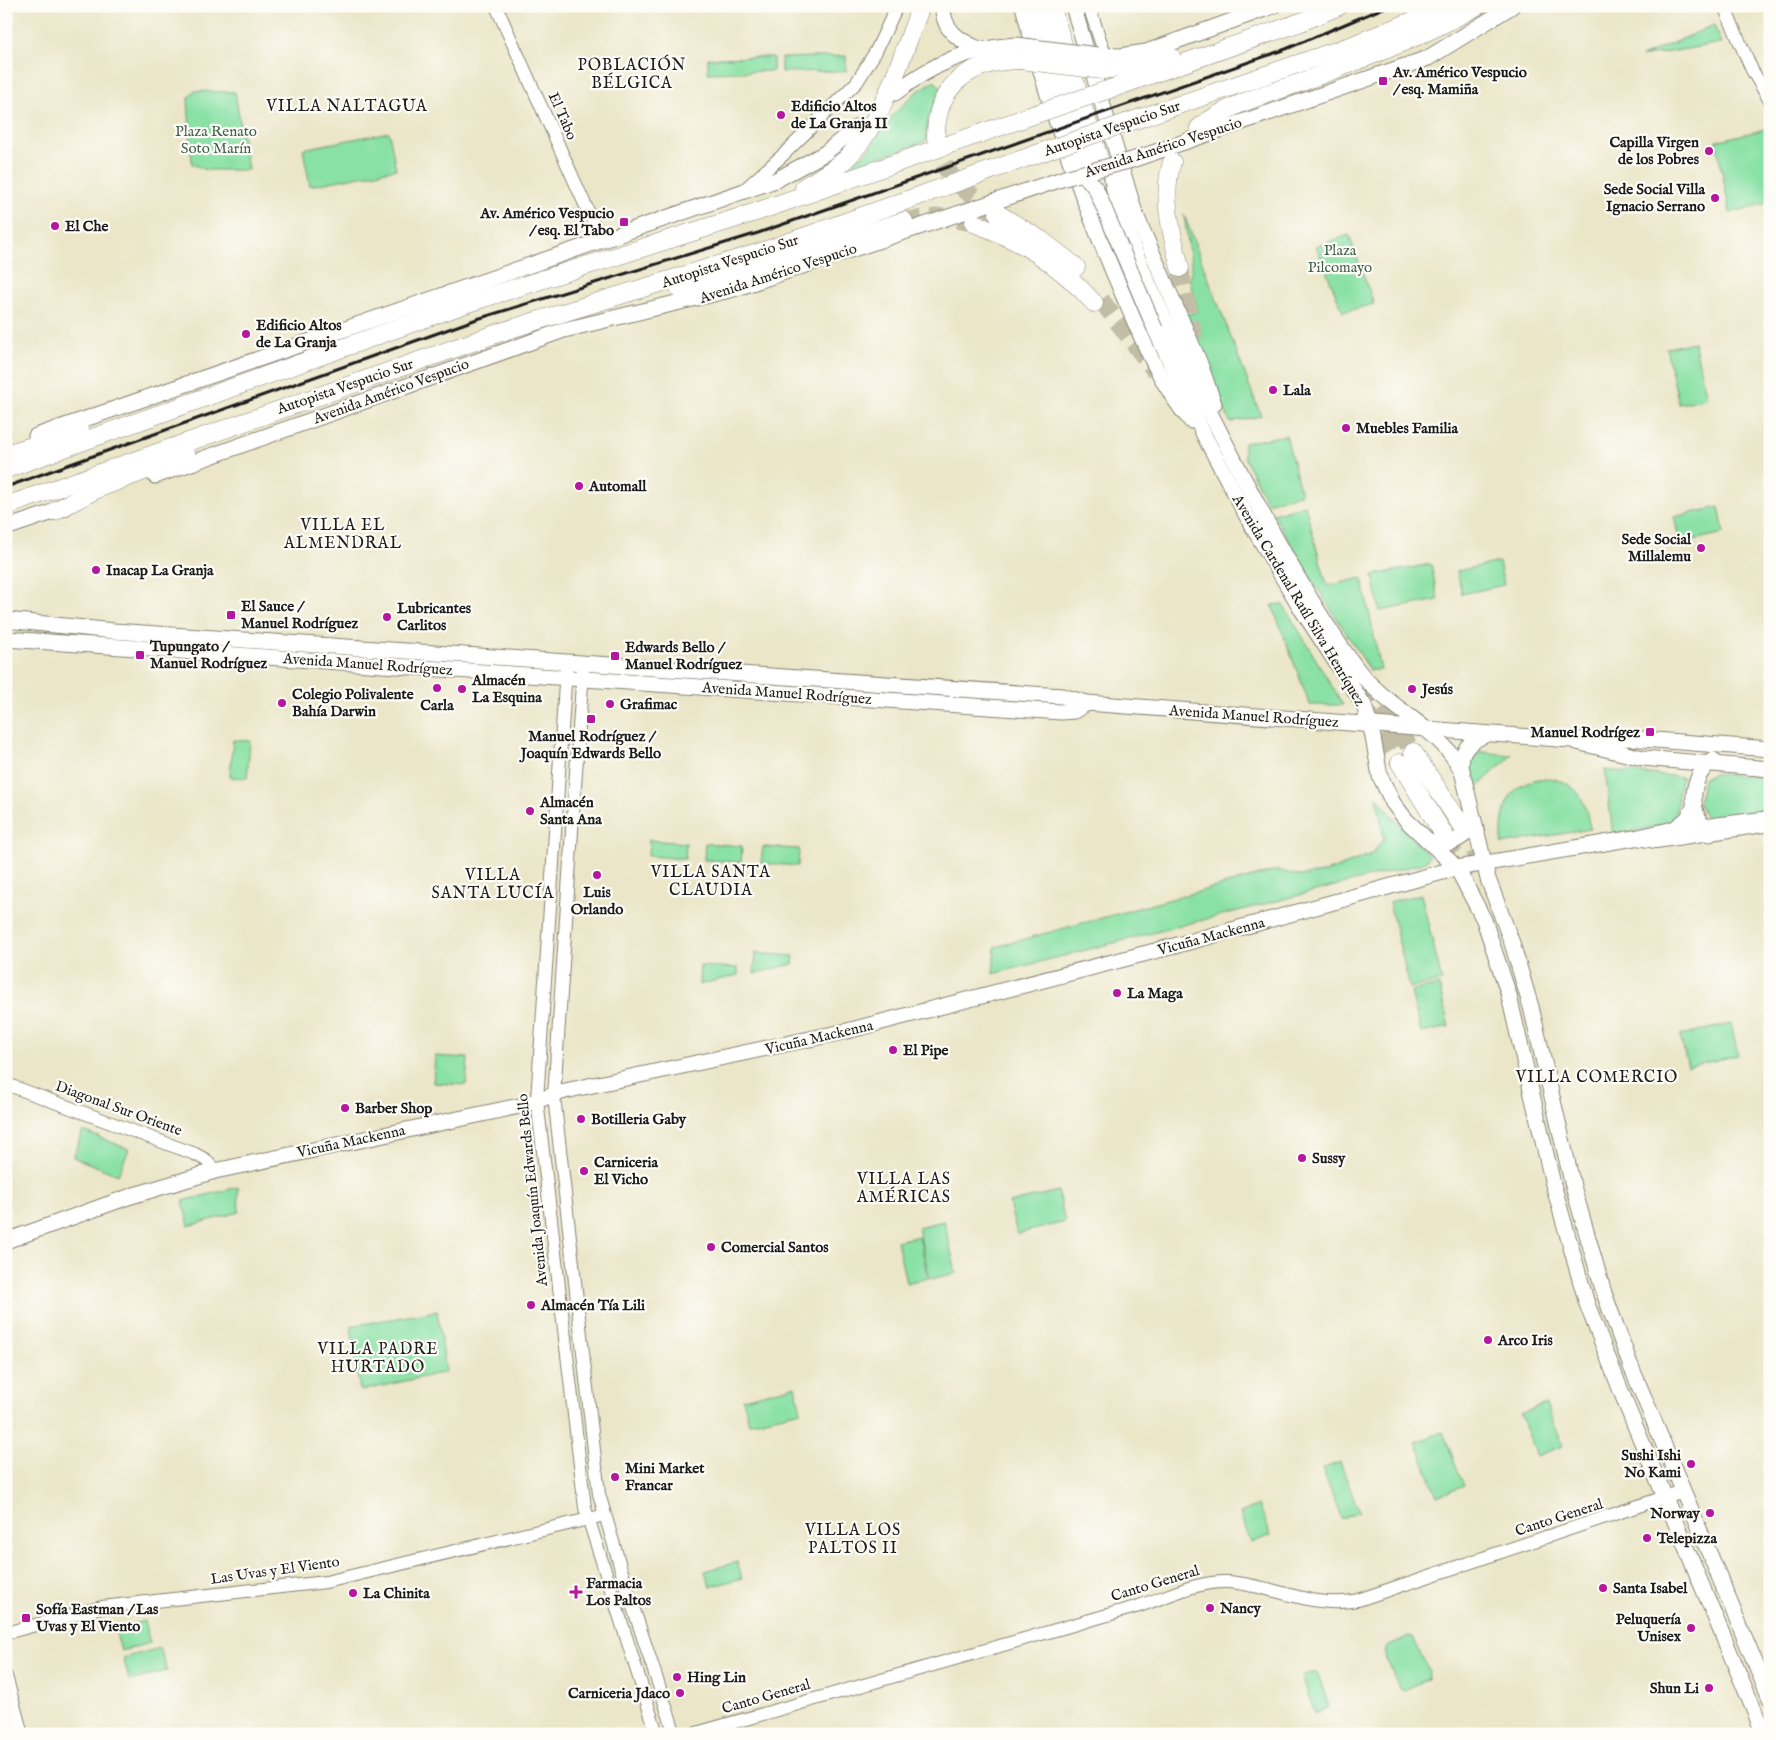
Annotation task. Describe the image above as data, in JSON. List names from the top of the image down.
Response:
{
  "streets": {
    "highway": ["Autopista Vespucio Sur"],
    "main road": [
      "Avenida Américo Vespucio",
      "Avenida Cardenal Raúl Silva Henríquez",
      "Avenida Manuel Rodríguez",
      "Vicuña Mackenna"
    ],
    "street": [
      "El Tabo",
      "Diagonal Sur Oriente",
      "Avenida Joaquín Edwards Bello",
      "Canto General",
      "Las Uvas y El Viento"
    ]
  },
  "crossings": [
    ["Avenida Américo Vespucio", "Avenida Cardenal Raúl Silva Henríquez"],
    ["Avenida Cardenal Raúl Silva Henríquez", "Avenida Manuel Rodríguez"],
    ["Avenida Cardenal Raúl Silva Henríquez", "Vicuña Mackenna"],
    ["Avenida Cardenal Raúl Silva Henríquez", "Canto General"],
    ["Avenida Manuel Rodríguez", "Avenida Joaquín Edwards Bello"],
    ["Vicuña Mackenna", "Diagonal Sur Oriente"],
    ["Vicuña Mackenna", "Avenida Joaquín Edwards Bello"],
    ["Avenida Joaquín Edwards Bello", "Las Uvas y El Viento"]
  ],
  "districts": [
    "POBLACIÓN BÉLGICA",
    "VILLA NALTAGUA",
    "VILLA EL ALMENDRAL",
    "VILLA SANTA CLAUDIA",
    "VILLA SANTA LUCÍA",
    "VILLA COMERCIO",
    "VILLA LAS AMÉRICAS",
    "VILLA PADRE HURTADO",
    "VILLA LOS PALTOS II"
  ],
  "parks": ["Plaza Renato Soto Marín", "Plaza Pilcomayo"],
  "places": {
    "transit": [
      "Av. Américo Vespucio / esq. Mamiña",
      "Av. Américo Vespucio / esq. El Tabo",
      "El Sauce / Manuel Rodríguez",
      "Tupungato / Manuel Rodríguez",
      "Edwards Bello / Manuel Rodríguez",
      "Manuel Rodríguez / Joaquín Edwards Bello",
      "Manuel Rodrígez",
      "Sofía Eastman / Las Uvas y El Viento"
    ],
    "other": [
      "Edificio Altos de La Granja II",
      "Capilla Virgen de los Pobres",
      "Sede Social Villa Ignacio Serrano",
      "El Che",
      "Edificio Altos de La Granja",
      "Lala",
      "Muebles Familia",
      "Automall",
      "Sede Social Millalemu",
      "Inacap La Granja",
      "Lubricantes Carlitos",
      "Carla",
      "Almacén La Esquina",
      "Jesús",
      "Colegio Polivalente Bahía Darwin",
      "Grafimac",
      "Almacén Santa Ana",
      "Luis Orlando",
      "La Maga",
      "El Pipe",
      "Barber Shop",
      "Botilleria Gaby",
      "Sussy",
      "Carniceria El Vicho",
      "Comercial Santos",
      "Almacén Tía Lili",
      "Arco Iris",
      "Sushi Ishi No Kami",
      "Mini Market Francar",
      "Norway",
      "Telepizza",
      "Santa Isabel",
      "La Chinita",
      "Nancy",
      "Peluquería Unisex",
      "Hing Lin",
      "Shun Li",
      "Carniceria Jdaco"
    ],
    "health": ["Farmacia Los Paltos"]
  }
}
